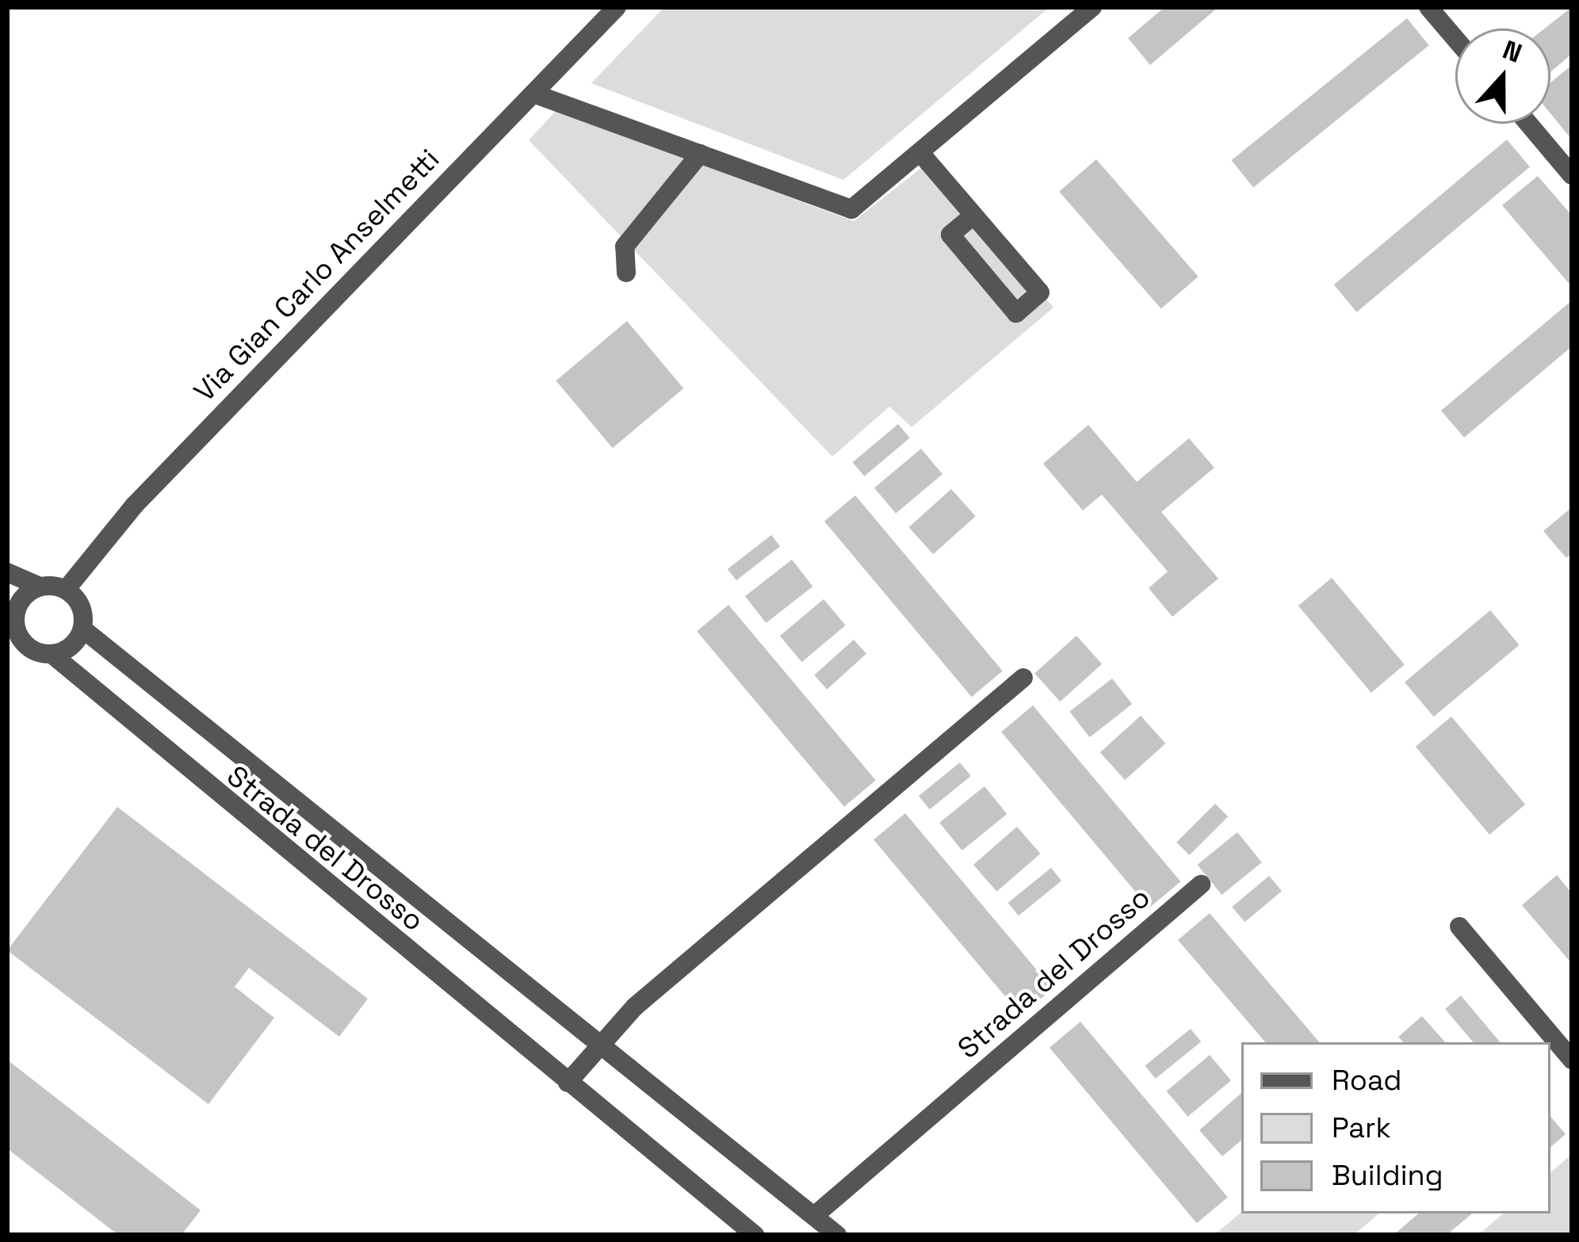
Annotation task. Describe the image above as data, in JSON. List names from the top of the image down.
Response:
{
  "streets": {
    "street": ["Via Gian Carlo Anselmetti", "Strada del Drosso"]
  },
  "crossings": [
    ["Via Gian Carlo Anselmetti", "Strada del Drosso"]
  ],
  "legend": ["Road", "Park", "Building"],
  "north": "top"
}
